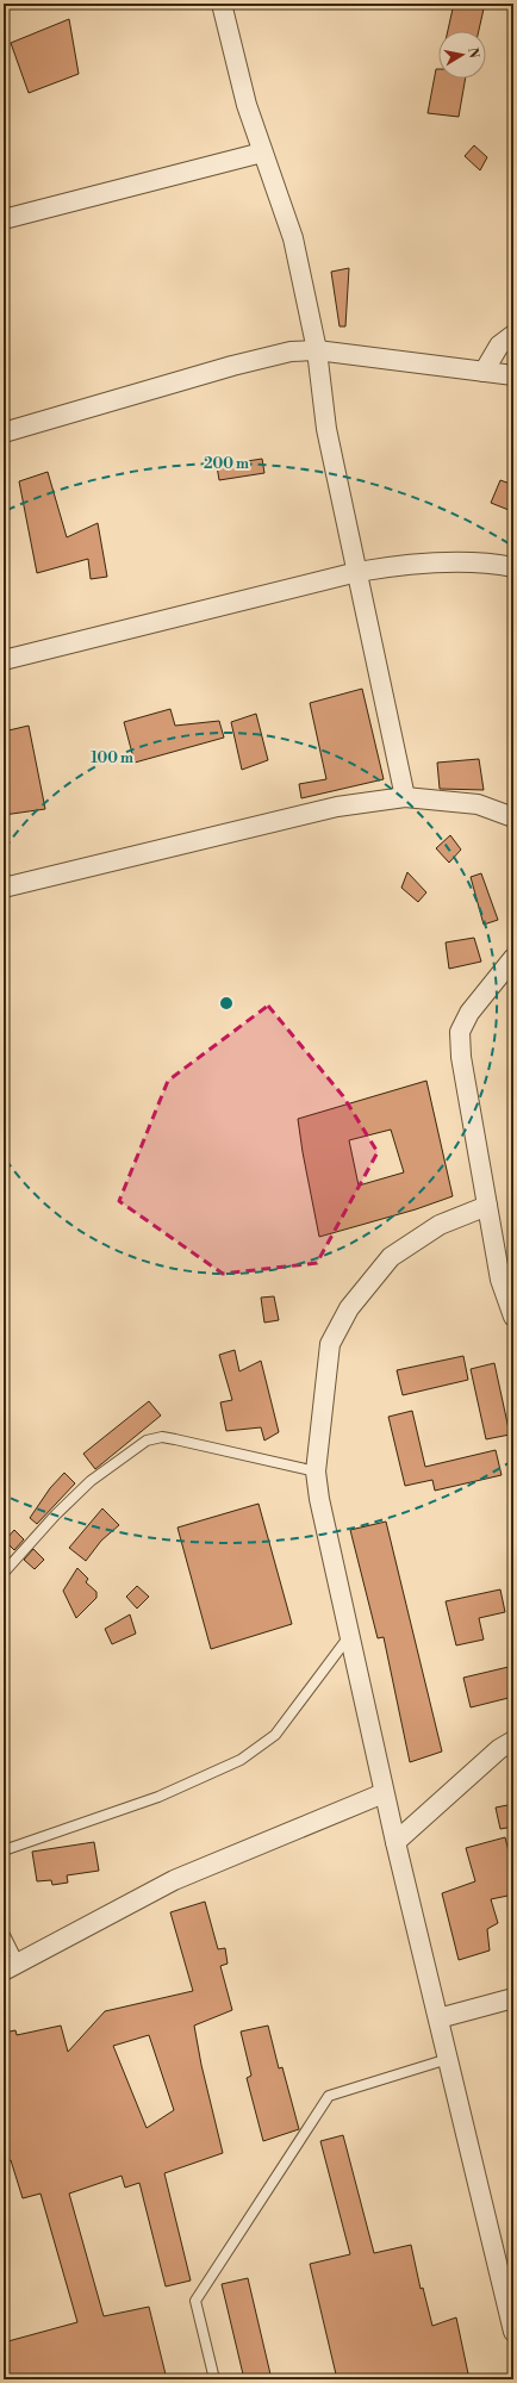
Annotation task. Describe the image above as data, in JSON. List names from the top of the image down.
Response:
{
  "north": "right",
  "rings": ["200 m", "100 m"]
}
